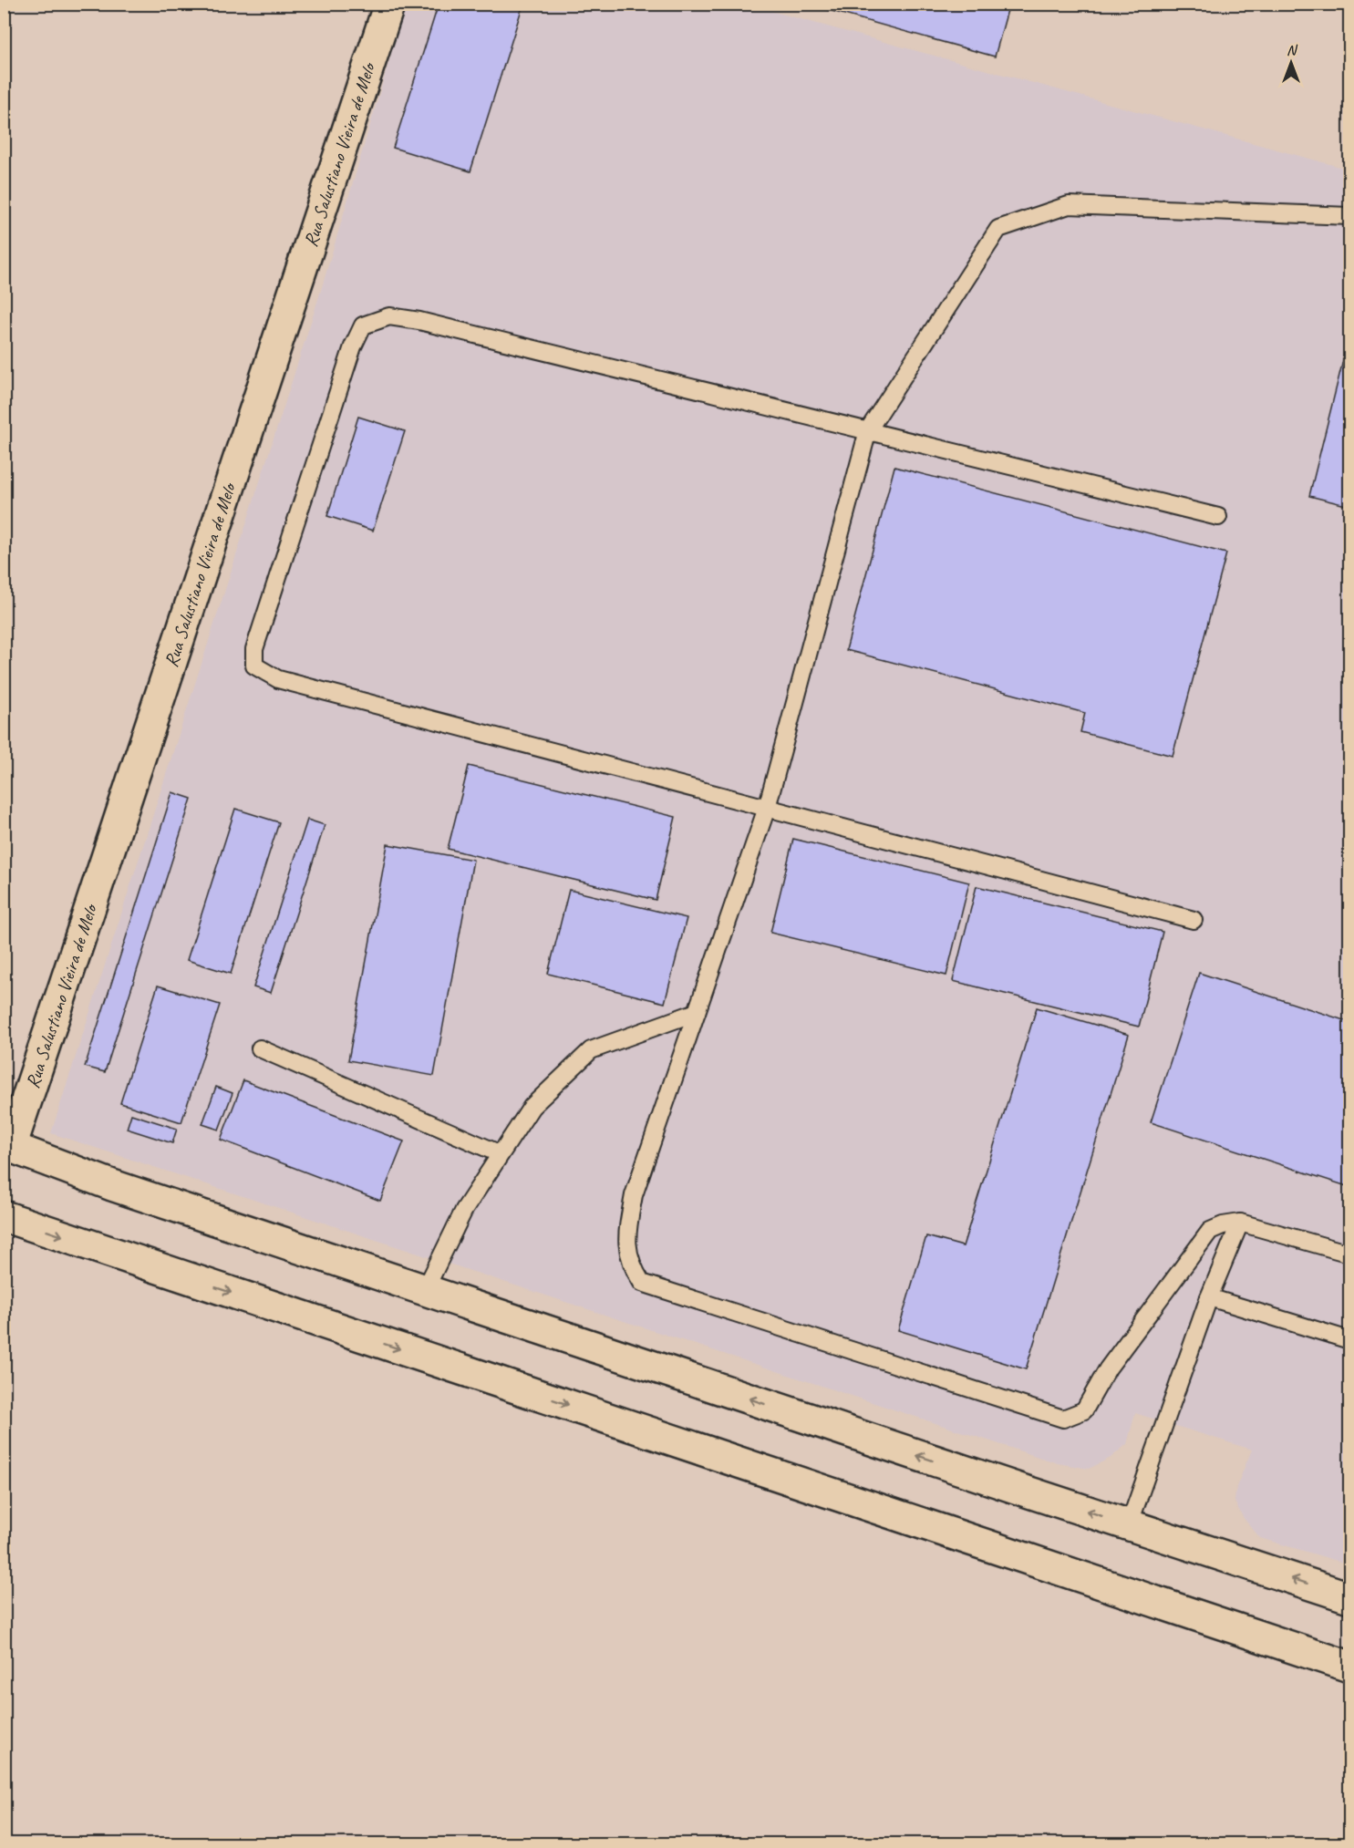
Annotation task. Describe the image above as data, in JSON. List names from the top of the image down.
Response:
{
  "streets": {
    "main road": ["Rua Salustiano Vieira de Melo"]
  },
  "north": "top"
}
